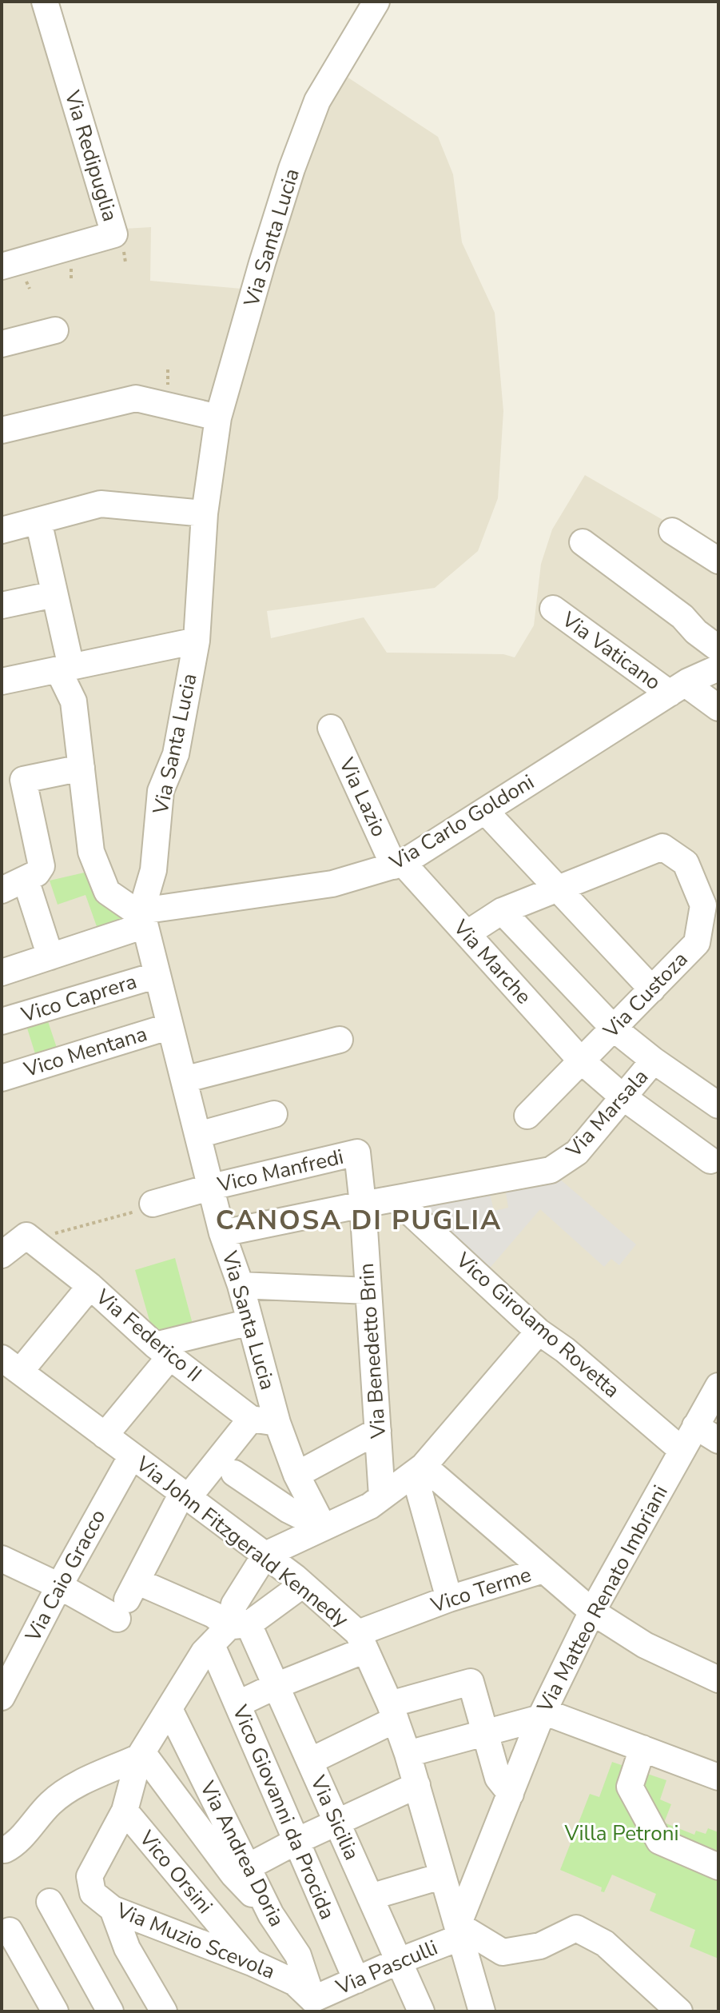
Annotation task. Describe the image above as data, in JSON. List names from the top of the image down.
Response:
{
  "streets": {
    "street": [
      "Via Redipuglia",
      "Via Santa Lucia",
      "Via Vaticano",
      "Via Lazio",
      "Via Carlo Goldoni",
      "Via Marche",
      "Via Custoza",
      "Vico Caprera",
      "Vico Mentana",
      "Via Marsala",
      "Vico Manfredi",
      "Vico Girolamo Rovetta",
      "Via Federico II",
      "Via Benedetto Brin",
      "Via John Fitzgerald Kennedy",
      "Via Caio Gracco",
      "Vico Terme",
      "Via Matteo Renato Imbriani",
      "Vico Giovanni da Procida",
      "Via Sicilia",
      "Via Andrea Doria",
      "Vico Orsini",
      "Via Muzio Scevola",
      "Via Pasculli"
    ]
  },
  "crossings": [
    ["Via Santa Lucia", "Via Carlo Goldoni"],
    ["Via Santa Lucia", "Vico Caprera"],
    ["Via Santa Lucia", "Vico Mentana"],
    ["Via Santa Lucia", "Via Marsala"],
    ["Via Santa Lucia", "Vico Manfredi"],
    ["Via Santa Lucia", "Via Federico II"],
    ["Via Vaticano", "Via Carlo Goldoni"],
    ["Via Lazio", "Via Carlo Goldoni"],
    ["Via Lazio", "Via Marche"],
    ["Via Carlo Goldoni", "Via Marche"],
    ["Via Marche", "Via Custoza"],
    ["Via Marche", "Via Marsala"],
    ["Via Marsala", "Vico Manfredi"],
    ["Via Marsala", "Vico Girolamo Rovetta"],
    ["Via Marsala", "Via Benedetto Brin"],
    ["Vico Manfredi", "Via Benedetto Brin"],
    ["Vico Girolamo Rovetta", "Via Matteo Renato Imbriani"],
    ["Via John Fitzgerald Kennedy", "Via Caio Gracco"],
    ["Via John Fitzgerald Kennedy", "Vico Terme"],
    ["Via John Fitzgerald Kennedy", "Via Matteo Renato Imbriani"],
    ["Via John Fitzgerald Kennedy", "Via Pasculli"],
    ["Vico Terme", "Via Matteo Renato Imbriani"],
    ["Vico Terme", "Vico Giovanni da Procida"],
    ["Vico Terme", "Via Sicilia"],
    ["Via Matteo Renato Imbriani", "Via Pasculli"],
    ["Vico Giovanni da Procida", "Via Sicilia"],
    ["Vico Giovanni da Procida", "Via Pasculli"],
    ["Via Sicilia", "Via Pasculli"],
    ["Via Andrea Doria", "Via Muzio Scevola"],
    ["Via Andrea Doria", "Via Pasculli"],
    ["Vico Orsini", "Via Muzio Scevola"],
    ["Via Muzio Scevola", "Via Pasculli"]
  ],
  "districts": ["CANOSA DI PUGLIA"],
  "parks": ["Villa Petroni"]
}
